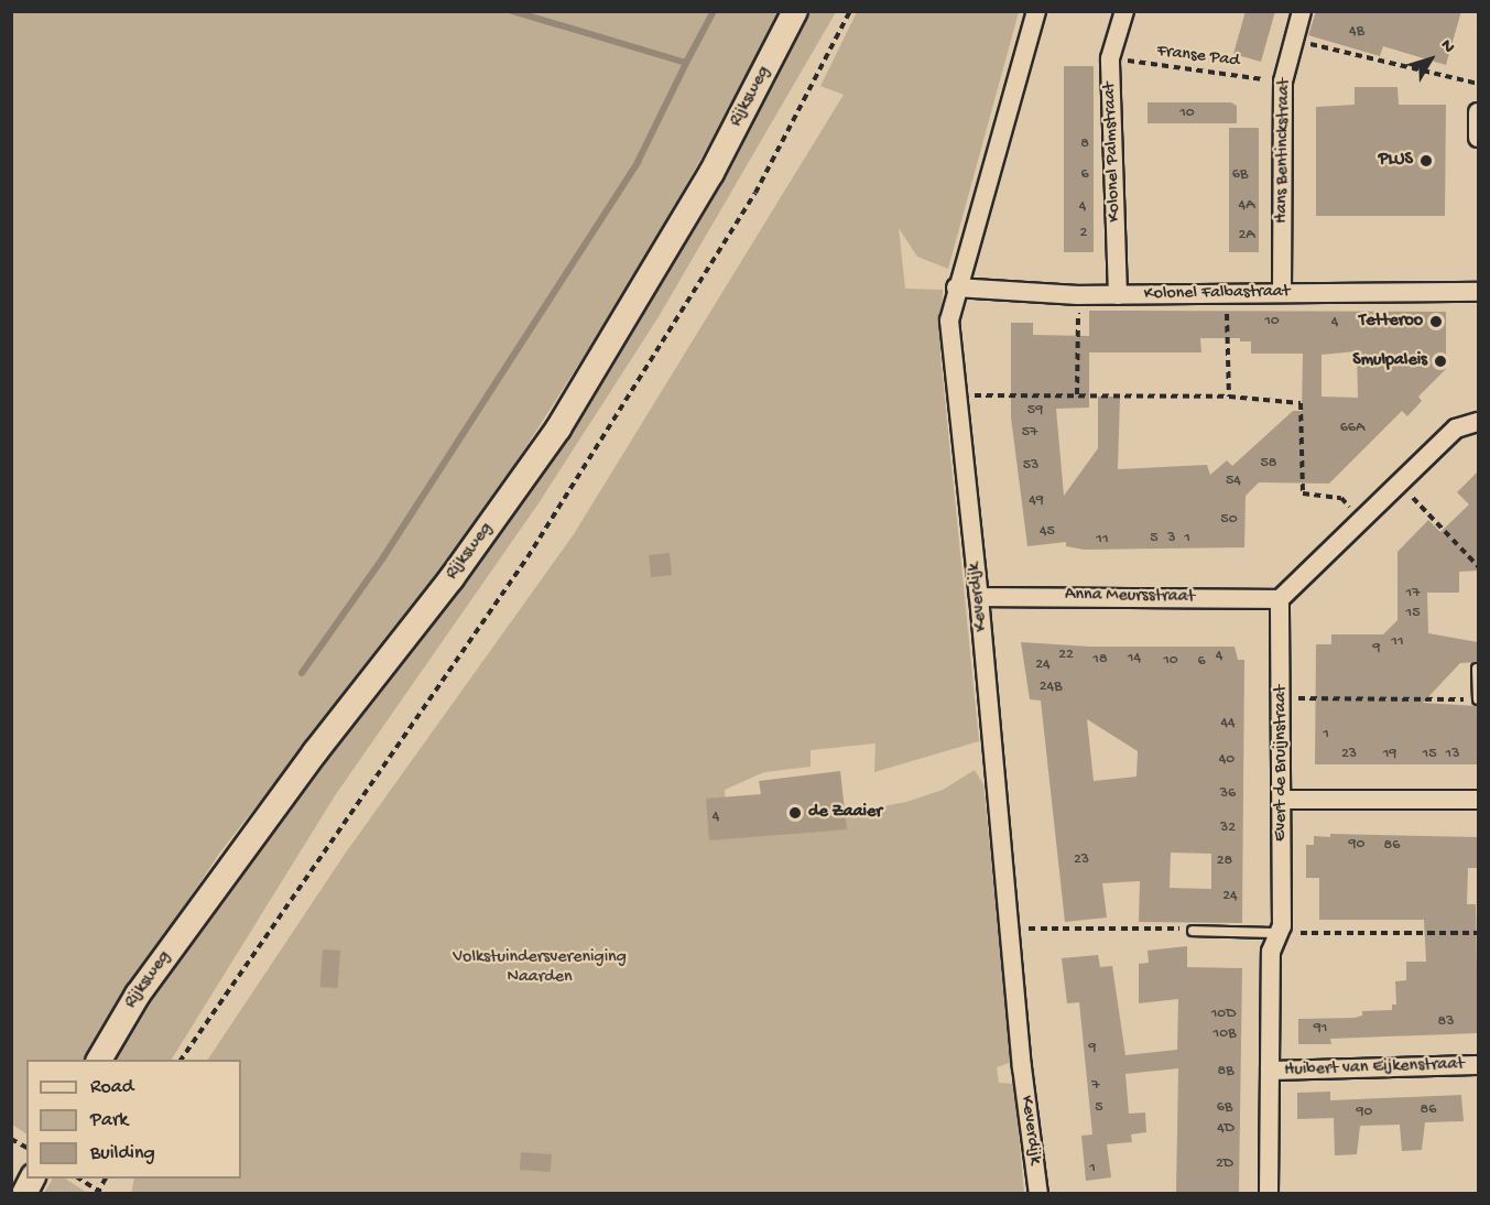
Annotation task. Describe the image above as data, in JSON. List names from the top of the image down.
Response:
{
  "streets": {
    "main road": ["Rijksweg"],
    "street": [
      "Hans Bentinckstraat",
      "Kolonel Palmstraat",
      "Kolonel Falbastraat",
      "Keverdijk",
      "Anna Meursstraat",
      "Evert de Bruijnstraat",
      "Huibert van Eijkenstraat"
    ],
    "path": ["Franse Pad"]
  },
  "crossings": [
    ["Franse Pad", "Hans Bentinckstraat"],
    ["Franse Pad", "Kolonel Palmstraat"],
    ["Hans Bentinckstraat", "Kolonel Falbastraat"],
    ["Kolonel Palmstraat", "Kolonel Falbastraat"],
    ["Kolonel Falbastraat", "Keverdijk"],
    ["Keverdijk", "Anna Meursstraat"],
    ["Anna Meursstraat", "Evert de Bruijnstraat"],
    ["Evert de Bruijnstraat", "Huibert van Eijkenstraat"]
  ],
  "parks": ["Volkstuindersvereniging Naarden"],
  "places": [
    "PLUS",
    "Tetteroo",
    "Smulpaleis",
    "de Zaaier"
  ],
  "house_numbers": [
    "4B",
    "10",
    "8",
    "6",
    "6B",
    "4A",
    "4",
    "2",
    "2A",
    "10",
    "4",
    "59",
    "66A",
    "57",
    "58",
    "53",
    "54",
    "49",
    "50",
    "45",
    "5",
    "3",
    "1",
    "11",
    "17",
    "15",
    "11",
    "9",
    "22",
    "4",
    "14",
    "18",
    "10",
    "6",
    "24",
    "24B",
    "44",
    "1",
    "23",
    "19",
    "15",
    "13",
    "40",
    "36",
    "4",
    "32",
    "90",
    "86",
    "23",
    "28",
    "24",
    "10D",
    "83",
    "91",
    "10B",
    "9",
    "8B",
    "7",
    "5",
    "6B",
    "86",
    "90",
    "4D",
    "2D",
    "1"
  ],
  "legend": ["Road", "Park", "Building"],
  "north": "top right"
}
